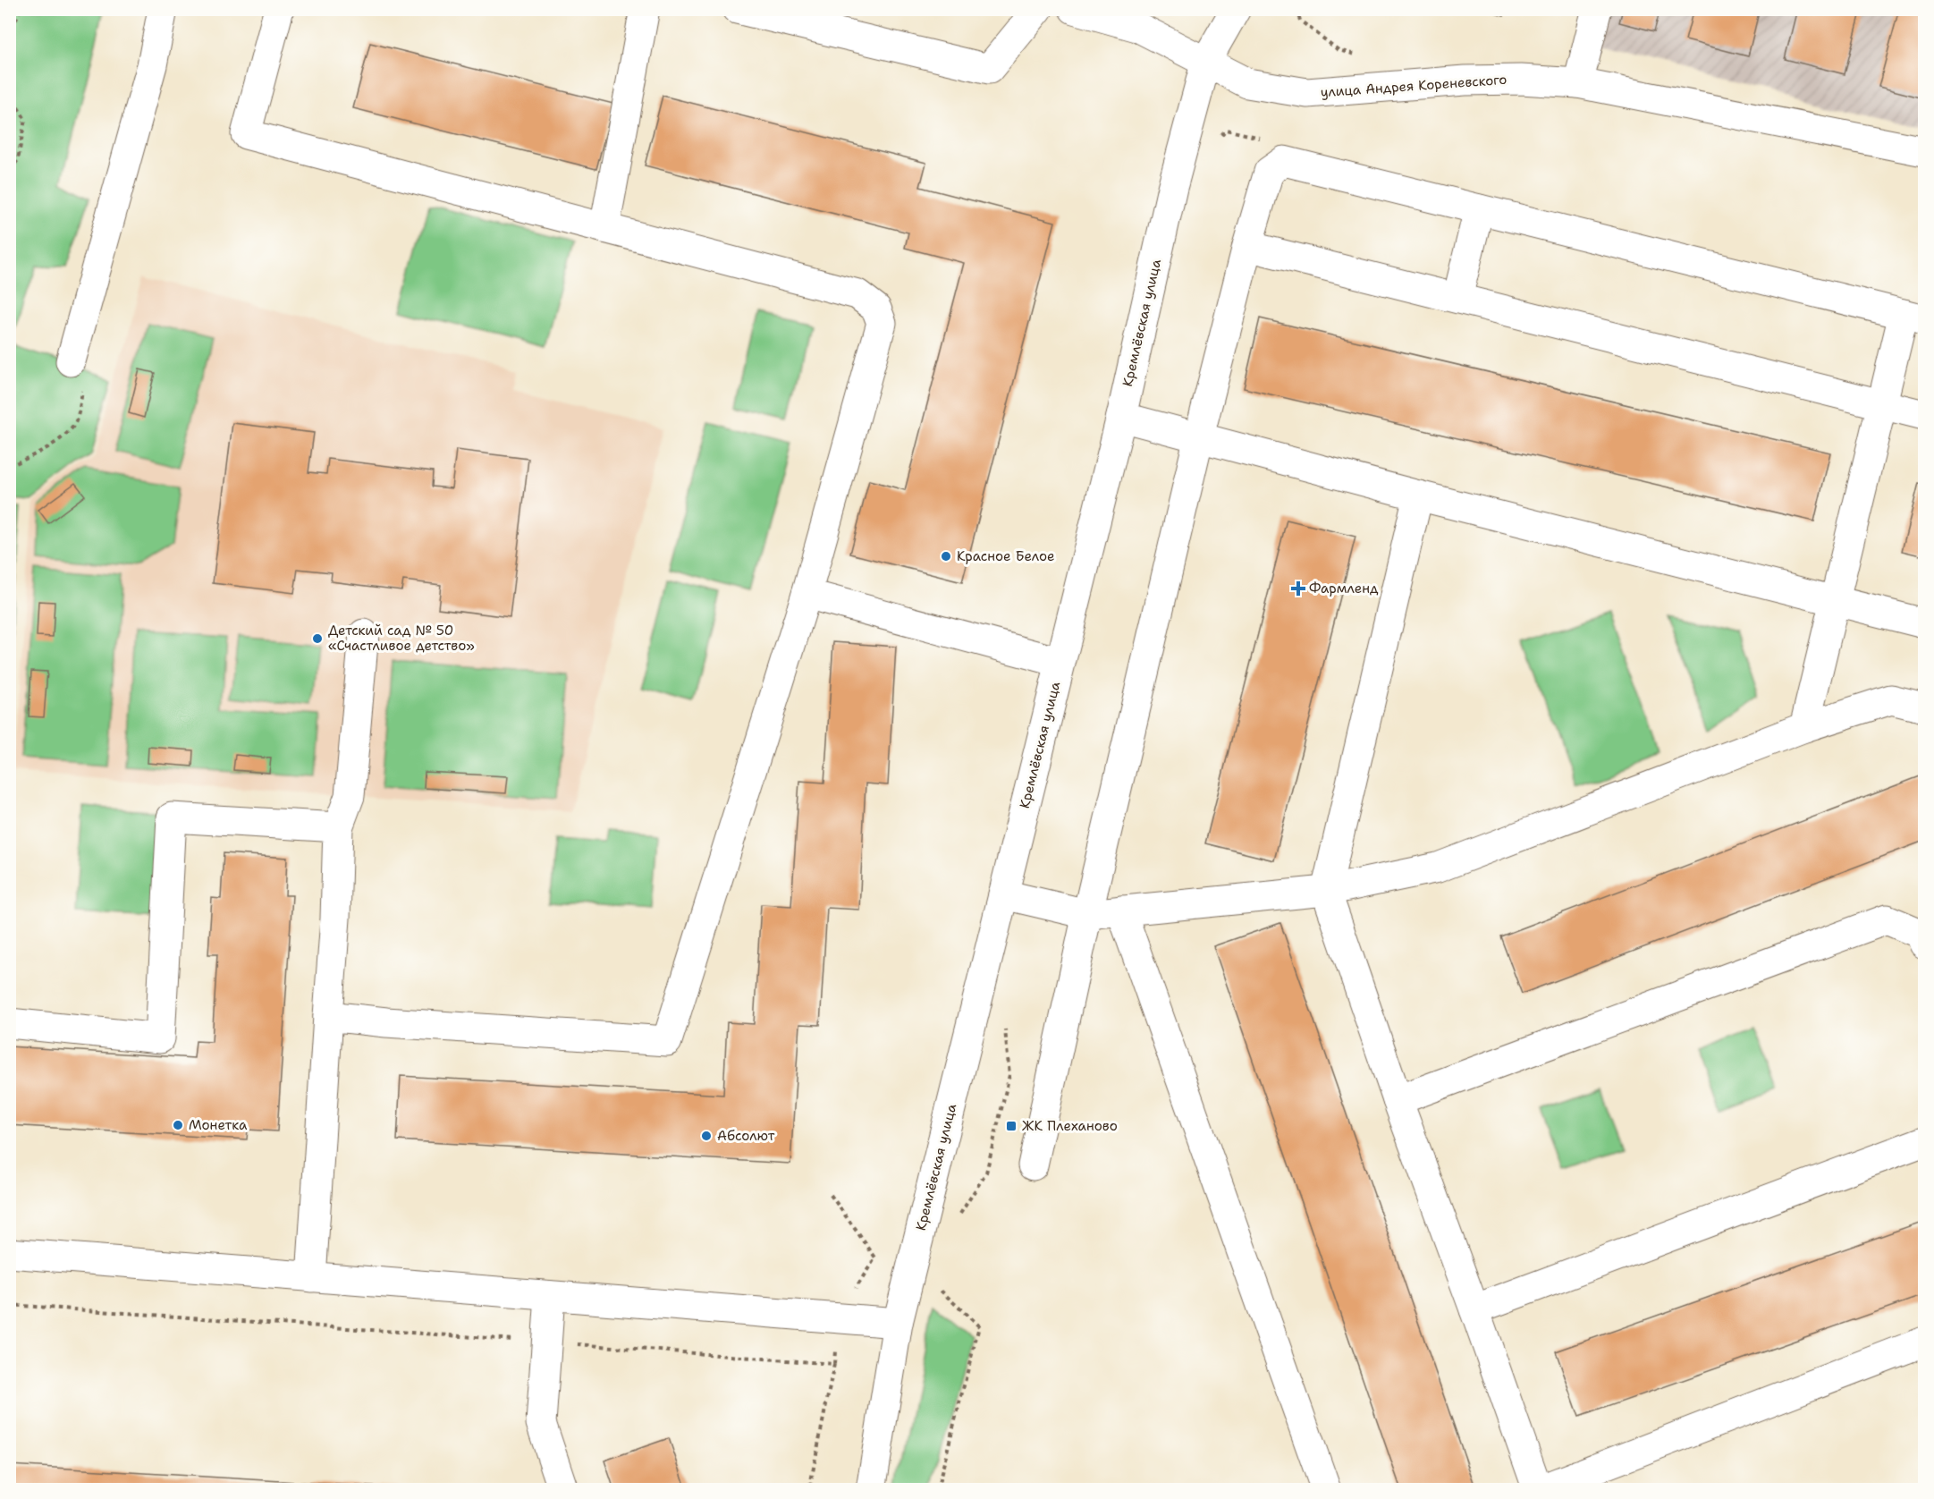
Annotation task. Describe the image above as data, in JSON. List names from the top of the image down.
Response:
{
  "streets": {
    "street": ["улица Андрея Кореневского", "Кремлёвская улица"]
  },
  "crossings": [
    ["улица Андрея Кореневского", "Кремлёвская улица"]
  ],
  "places": {
    "other": [
      "Красное Белое",
      "Детский сад № 50 «Счастливое детство»",
      "Монетка",
      "Абсолют"
    ],
    "health": ["Фармленд"],
    "transit": ["ЖК Плеханово"]
  }
}
